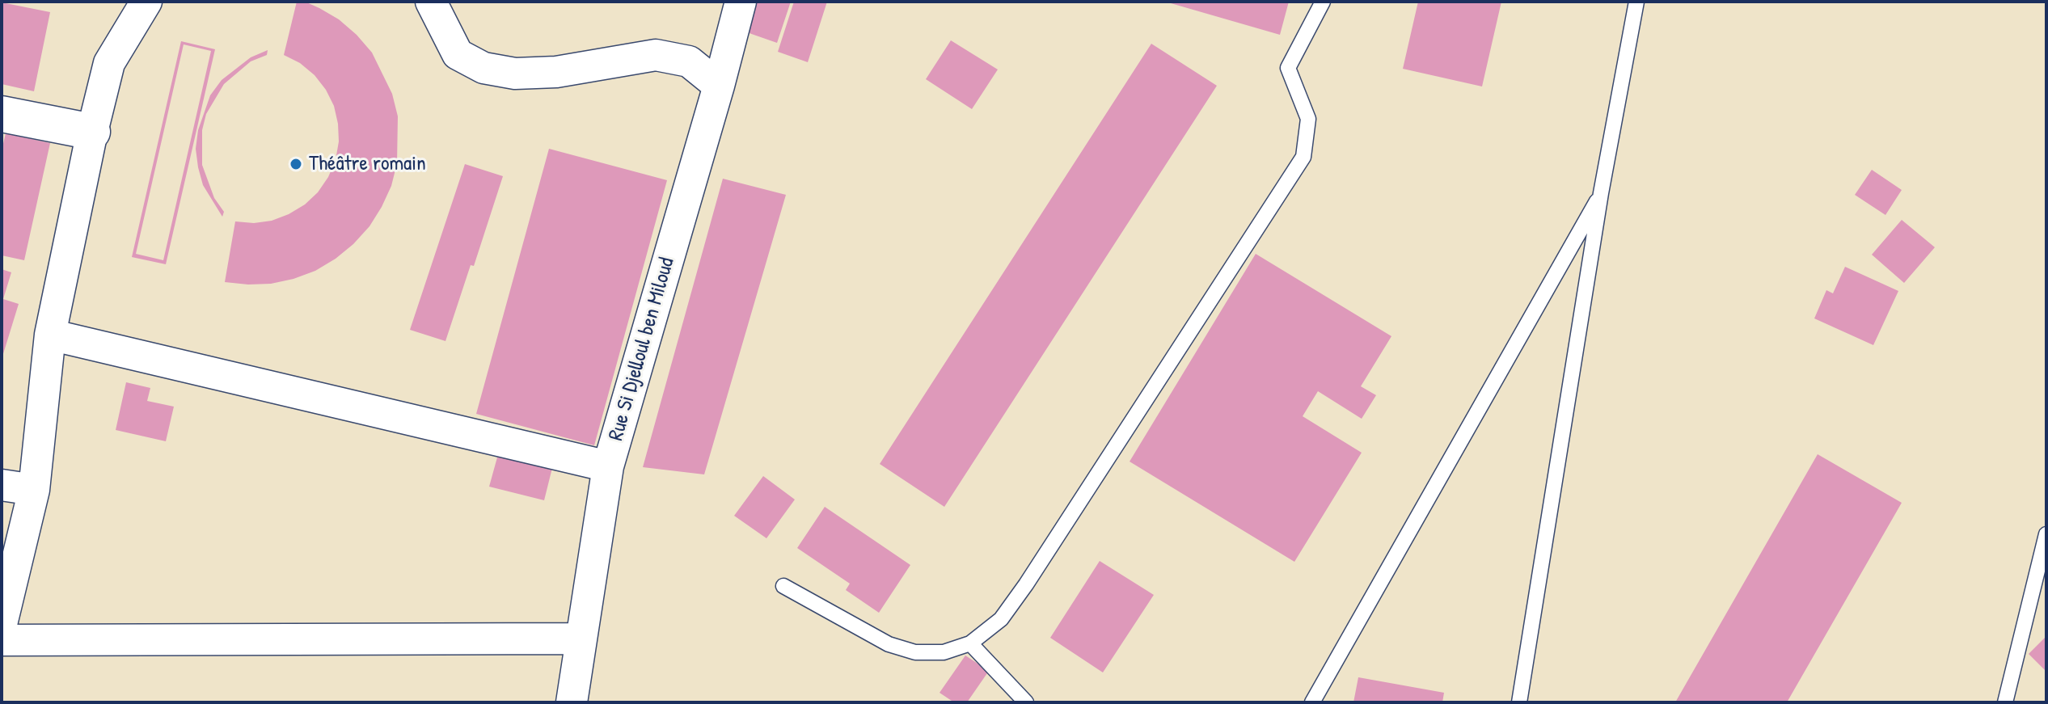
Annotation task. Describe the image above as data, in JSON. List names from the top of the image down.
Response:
{
  "streets": {
    "street": ["Rue Si Djelloul ben Miloud"]
  },
  "places": ["Théâtre romain"]
}
